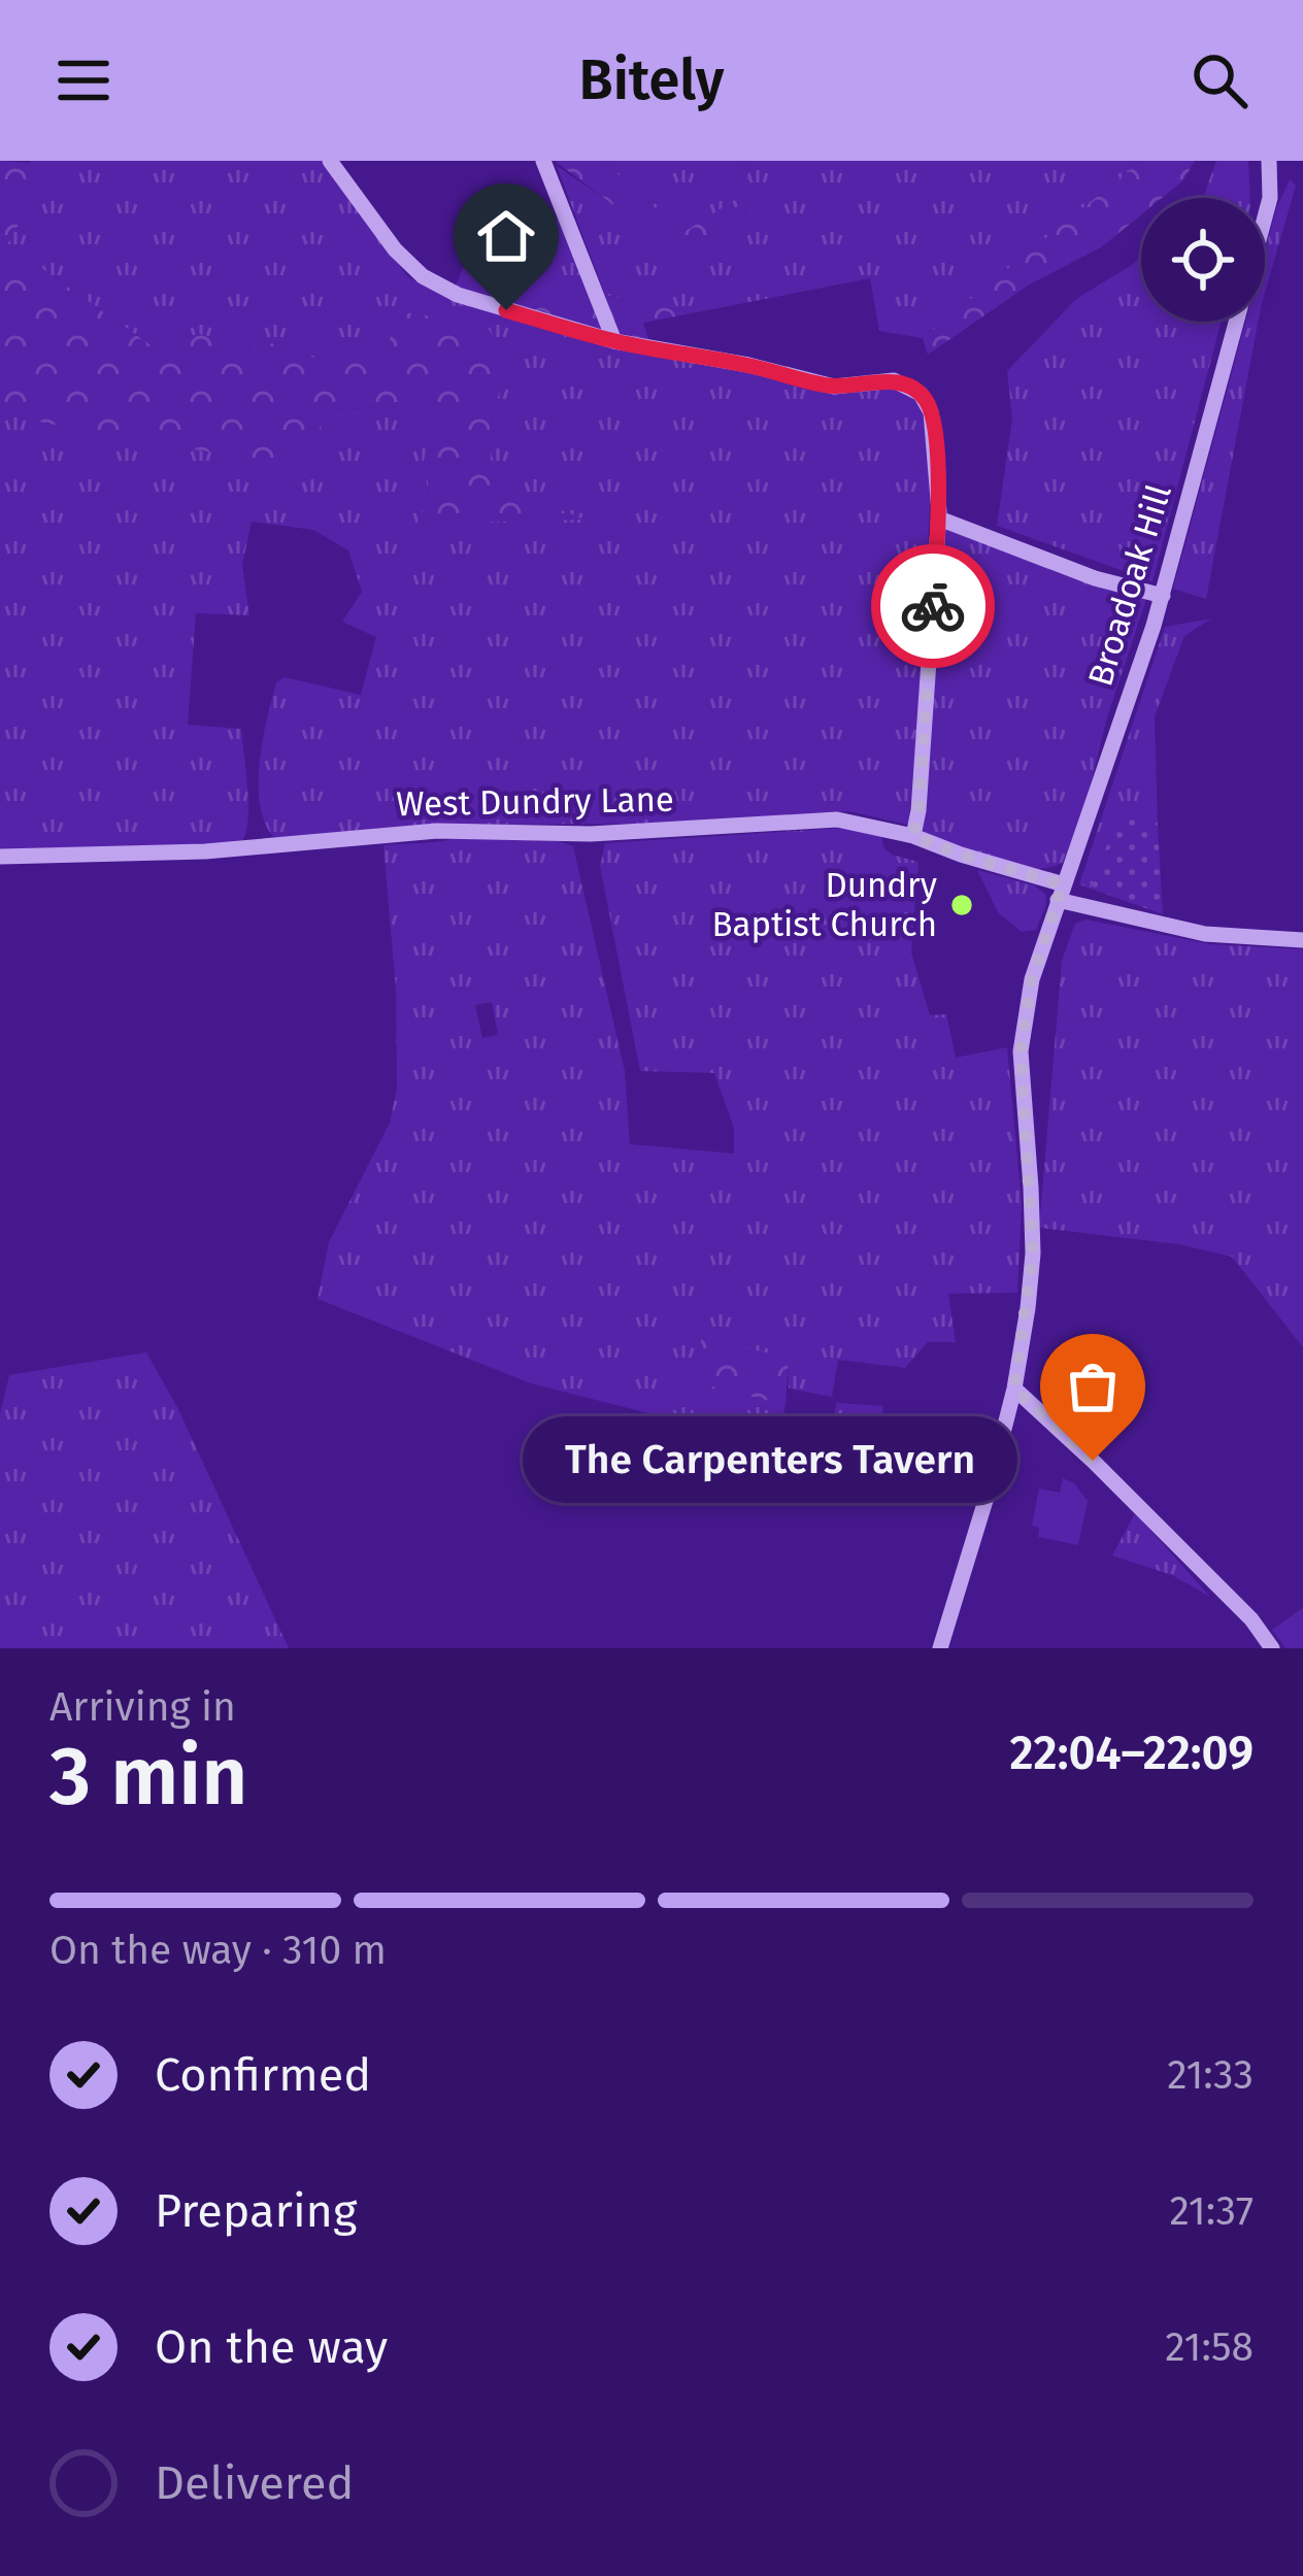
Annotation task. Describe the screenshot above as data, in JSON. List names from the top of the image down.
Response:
{
  "streets": {
    "street": ["Broadoak Hill", "West Dundry Lane"]
  },
  "crossings": [
    ["Broadoak Hill", "West Dundry Lane"]
  ],
  "places": ["Dundry Baptist Church", "The Carpenters Tavern"],
  "page": {
    "header": "Bitely",
    "bubble": "The Carpenters Tavern",
    "heading": ["3 min", "Arriving in", "22:04–22:09"],
    "bar": "On the way · 310 m",
    "list": [
      ["Confirmed", "21:33"],
      ["Preparing", "21:37"],
      ["On the way", "21:58"],
      "Delivered"
    ]
  }
}
